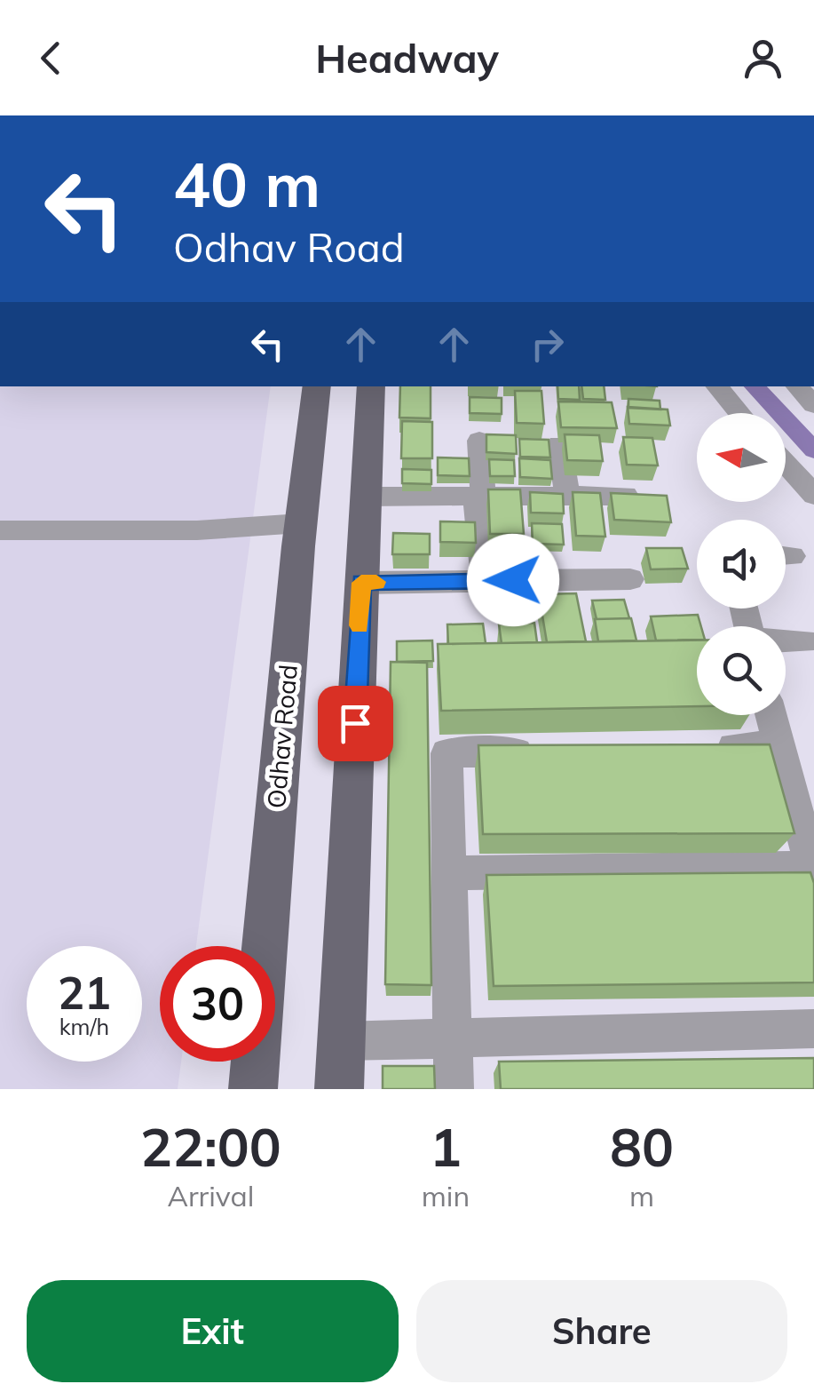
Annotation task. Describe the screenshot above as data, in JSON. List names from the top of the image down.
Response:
{
  "streets": {
    "main road": ["Odhav Road"]
  },
  "north": "left",
  "page": {
    "header": "Headway",
    "turn": ["40 m", "Odhav Road"],
    "speed": "21 km/h",
    "limit": "30",
    "eta": [
      "22:00",
      "Arrival",
      "1",
      "min",
      "80",
      "m"
    ],
    "buttons": ["Exit", "Share"]
  }
}
